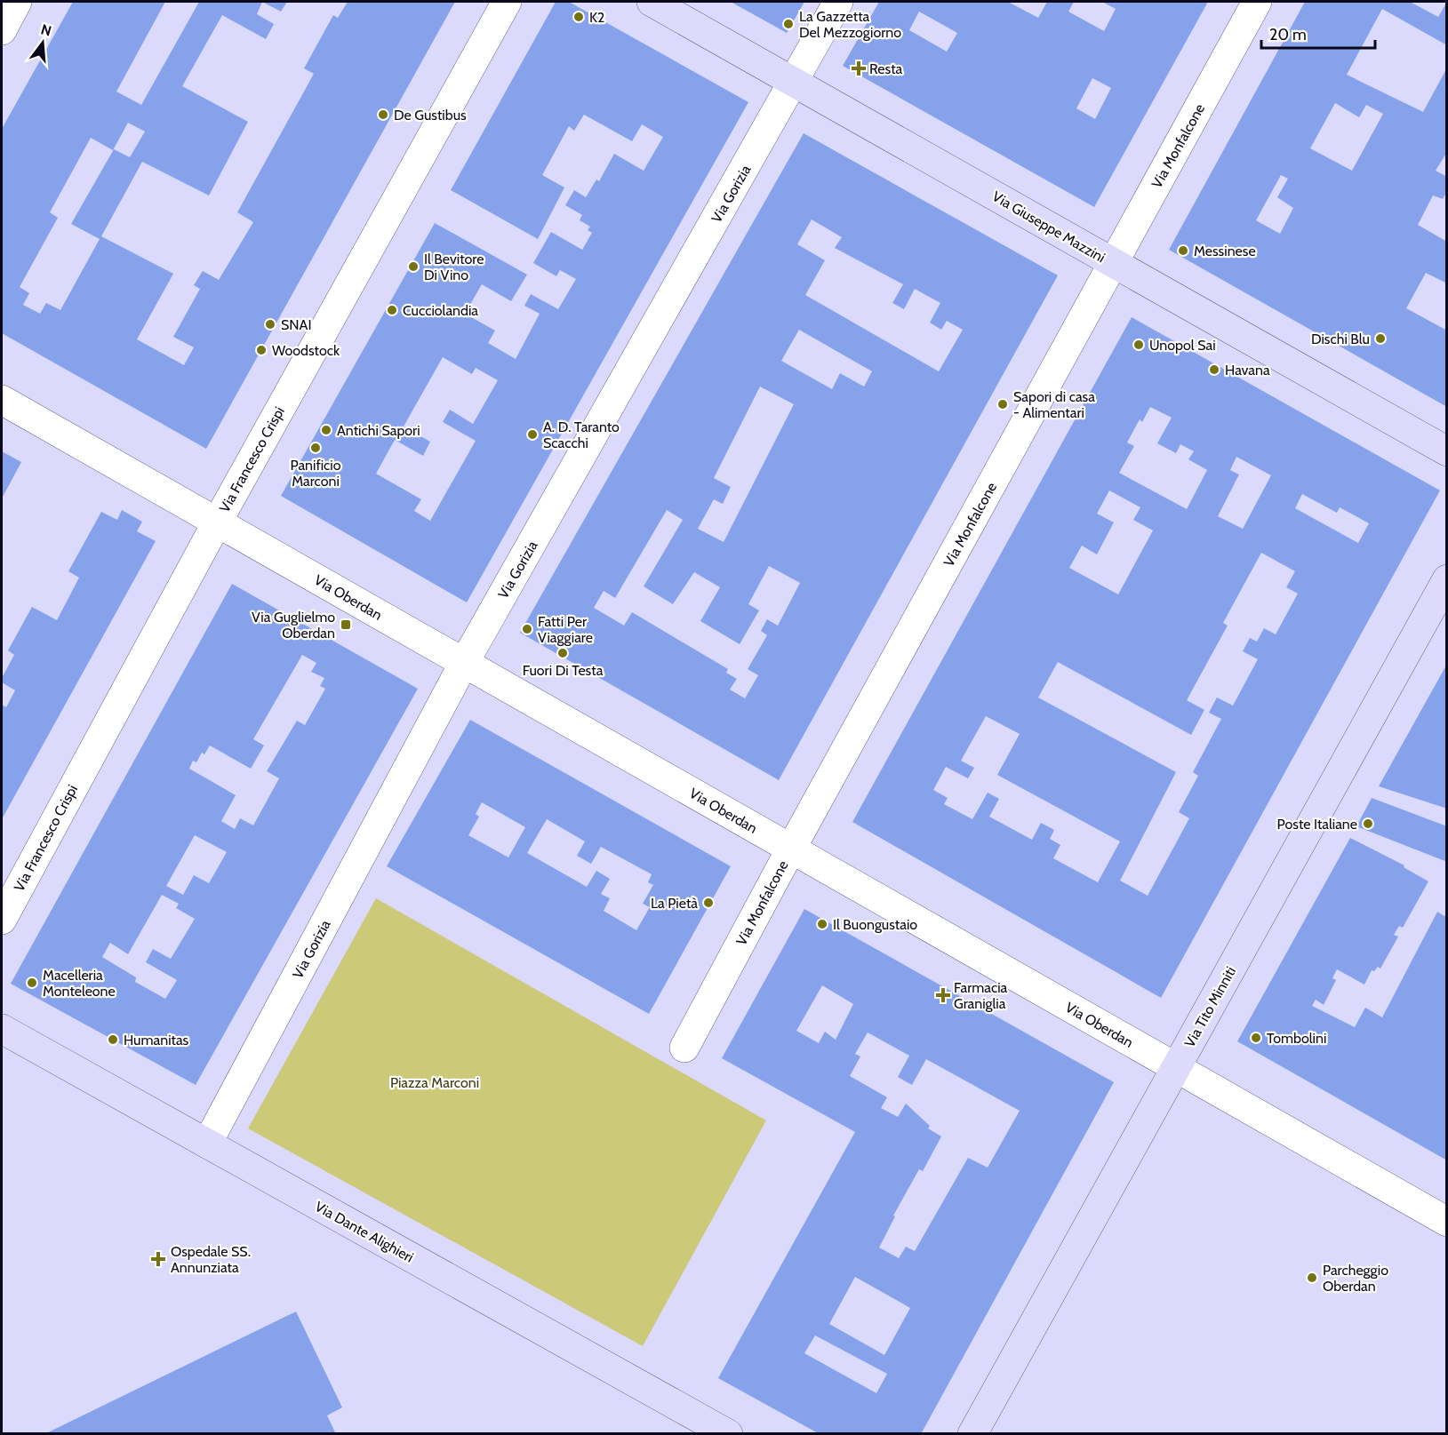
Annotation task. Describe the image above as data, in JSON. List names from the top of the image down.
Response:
{
  "streets": {
    "main road": ["Via Giuseppe Mazzini", "Via Tito Minniti", "Via Dante Alighieri"],
    "street": [
      "Via Monfalcone",
      "Via Gorizia",
      "Via Francesco Crispi",
      "Via Oberdan"
    ]
  },
  "crossings": [
    ["Via Monfalcone", "Via Giuseppe Mazzini"],
    ["Via Monfalcone", "Via Oberdan"],
    ["Via Gorizia", "Via Giuseppe Mazzini"],
    ["Via Gorizia", "Via Oberdan"],
    ["Via Gorizia", "Via Dante Alighieri"],
    ["Via Francesco Crispi", "Via Oberdan"],
    ["Via Oberdan", "Via Tito Minniti"]
  ],
  "parks": ["Piazza Marconi"],
  "places": {
    "other": [
      "K2",
      "La Gazzetta Del Mezzogiorno",
      "De Gustibus",
      "Messinese",
      "Il Bevitore Di Vino",
      "Cucciolandia",
      "SNAI",
      "Dischi Blu",
      "Unopol Sai",
      "Woodstock",
      "Havana",
      "Sapori di casa - Alimentari",
      "Antichi Sapori",
      "A. D. Taranto Scacchi",
      "Panificio Marconi",
      "Fatti Per Viaggiare",
      "Fuori Di Testa",
      "Poste Italiane",
      "La Pietà",
      "Il Buongustaio",
      "Macelleria Monteleone",
      "Tombolini",
      "Humanitas",
      "Parcheggio Oberdan"
    ],
    "health": ["Resta", "Farmacia Graniglia", "Ospedale SS. Annunziata"],
    "transit": ["Via Guglielmo Oberdan"]
  },
  "scale_bar": "20 m",
  "north": "top"
}
